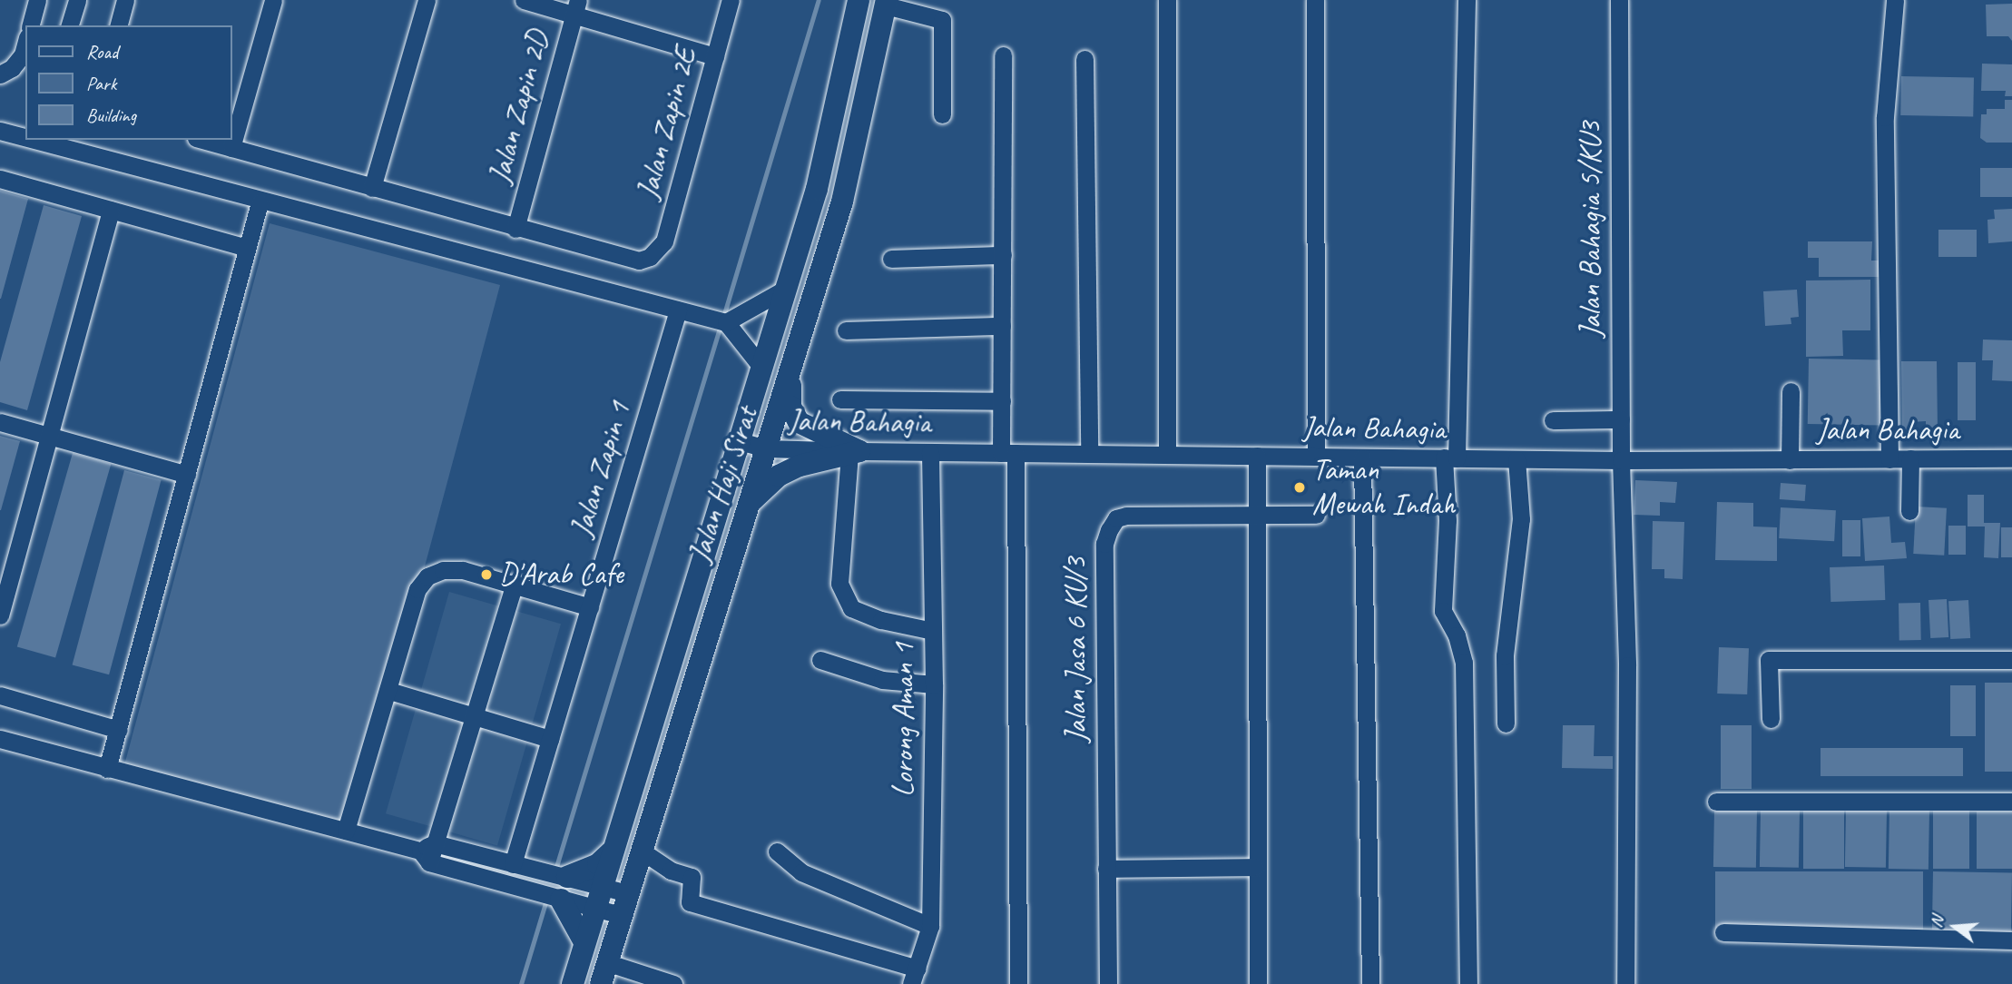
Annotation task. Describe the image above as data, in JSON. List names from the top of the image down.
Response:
{
  "streets": {
    "main road": ["Jalan Haji Sirat"],
    "street": [
      "Jalan Zapin 2D",
      "Jalan Zapin 2E",
      "Jalan Bahagia 5/KU3",
      "Jalan Bahagia",
      "Jalan Zapin 1",
      "Jalan Jasa 6 KU/3",
      "Lorong Aman 1"
    ]
  },
  "crossings": [
    ["Jalan Zapin 2D", "Jalan Zapin 2E"],
    ["Jalan Bahagia 5/KU3", "Jalan Bahagia"],
    ["Jalan Bahagia", "Jalan Haji Sirat"],
    ["Jalan Bahagia", "Lorong Aman 1"]
  ],
  "places": ["Taman Mewah Indah", "D'Arab Cafe"],
  "legend": ["Road", "Park", "Building"],
  "north": "left"
}
